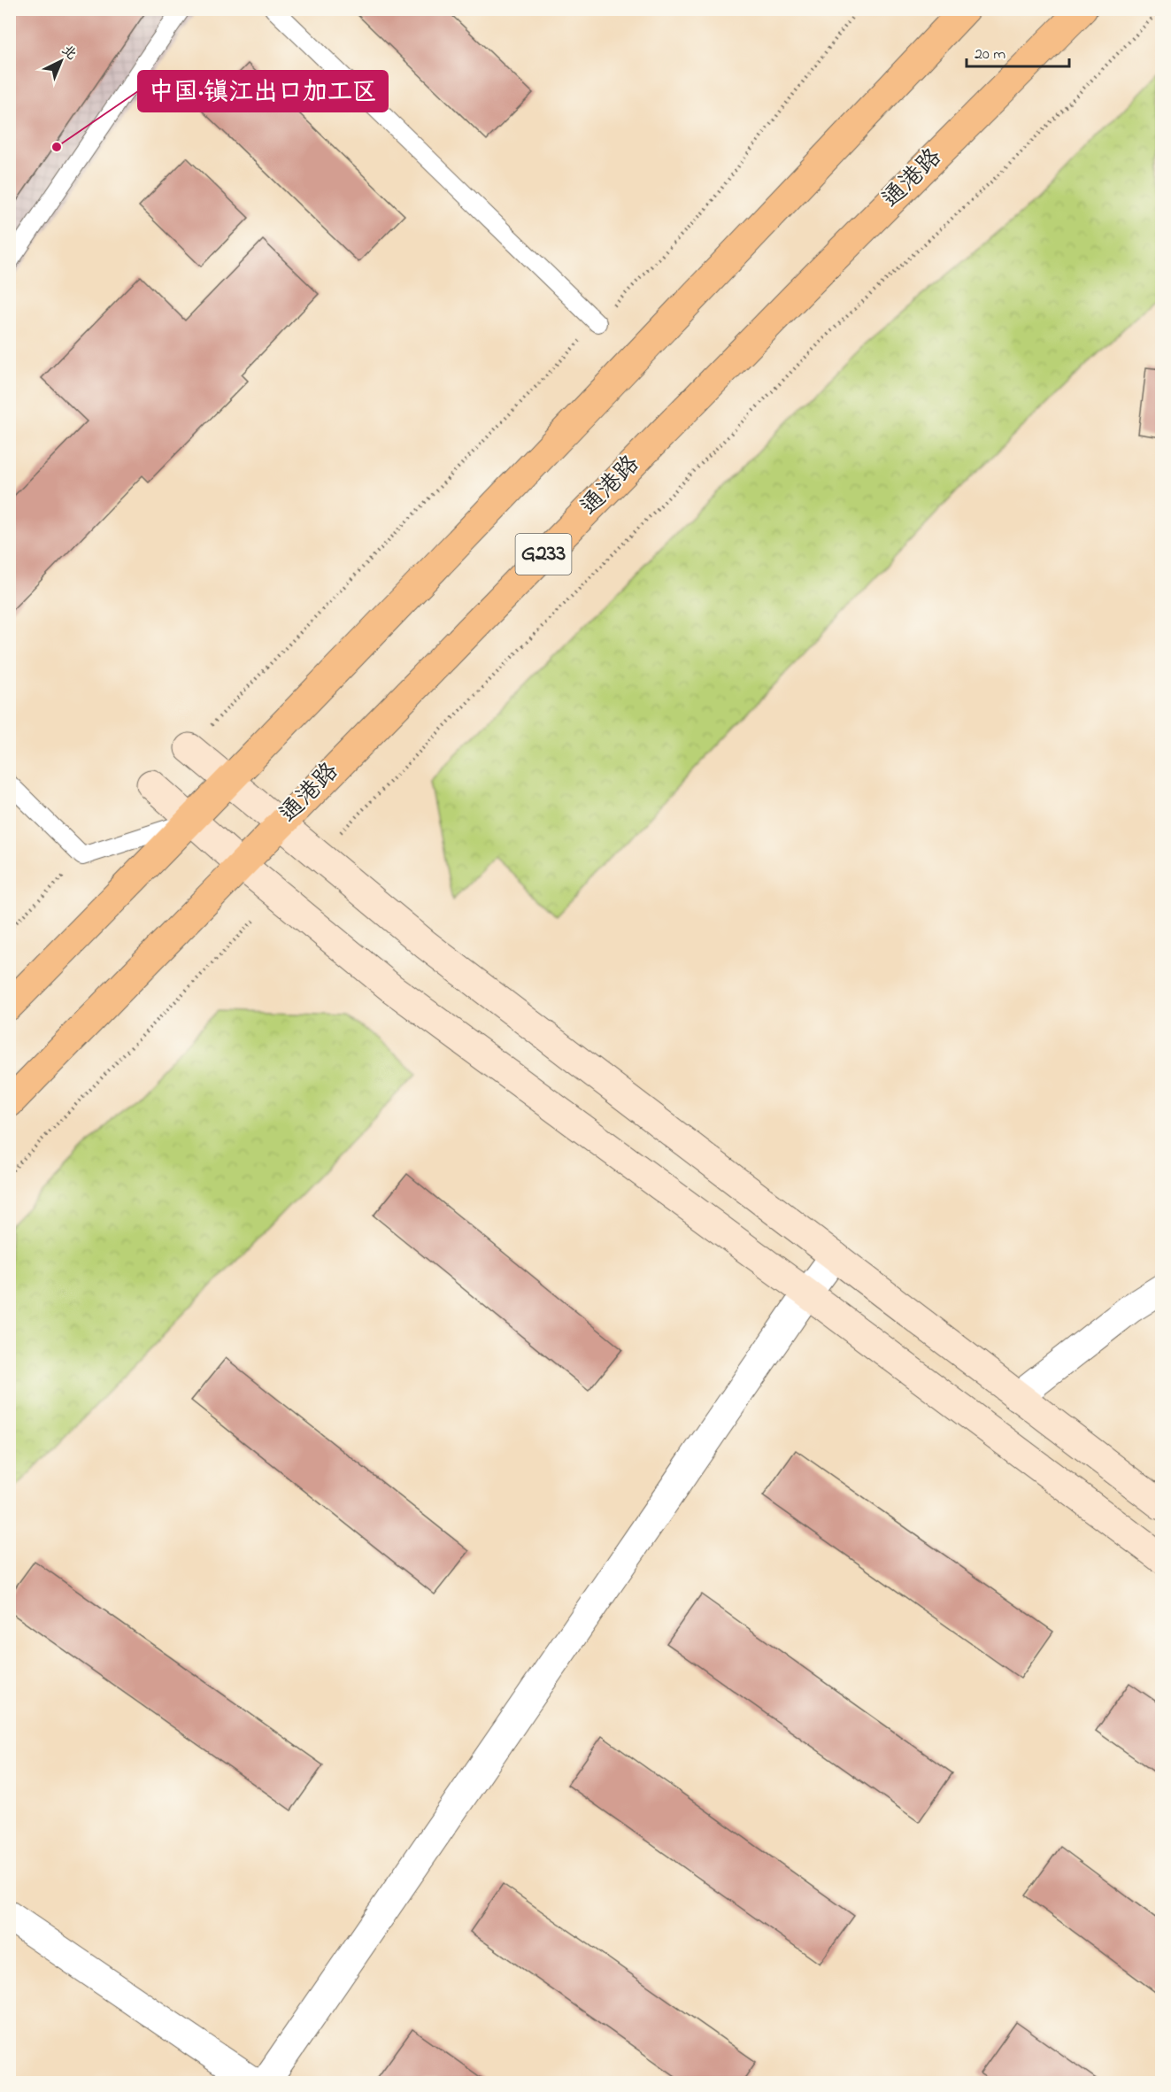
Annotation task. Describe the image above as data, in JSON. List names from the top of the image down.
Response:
{
  "streets": {
    "highway": ["通港路", "G233"]
  },
  "places": ["中国·镇江出口加工区"],
  "scale_bar": "20 m",
  "north": "top right"
}
